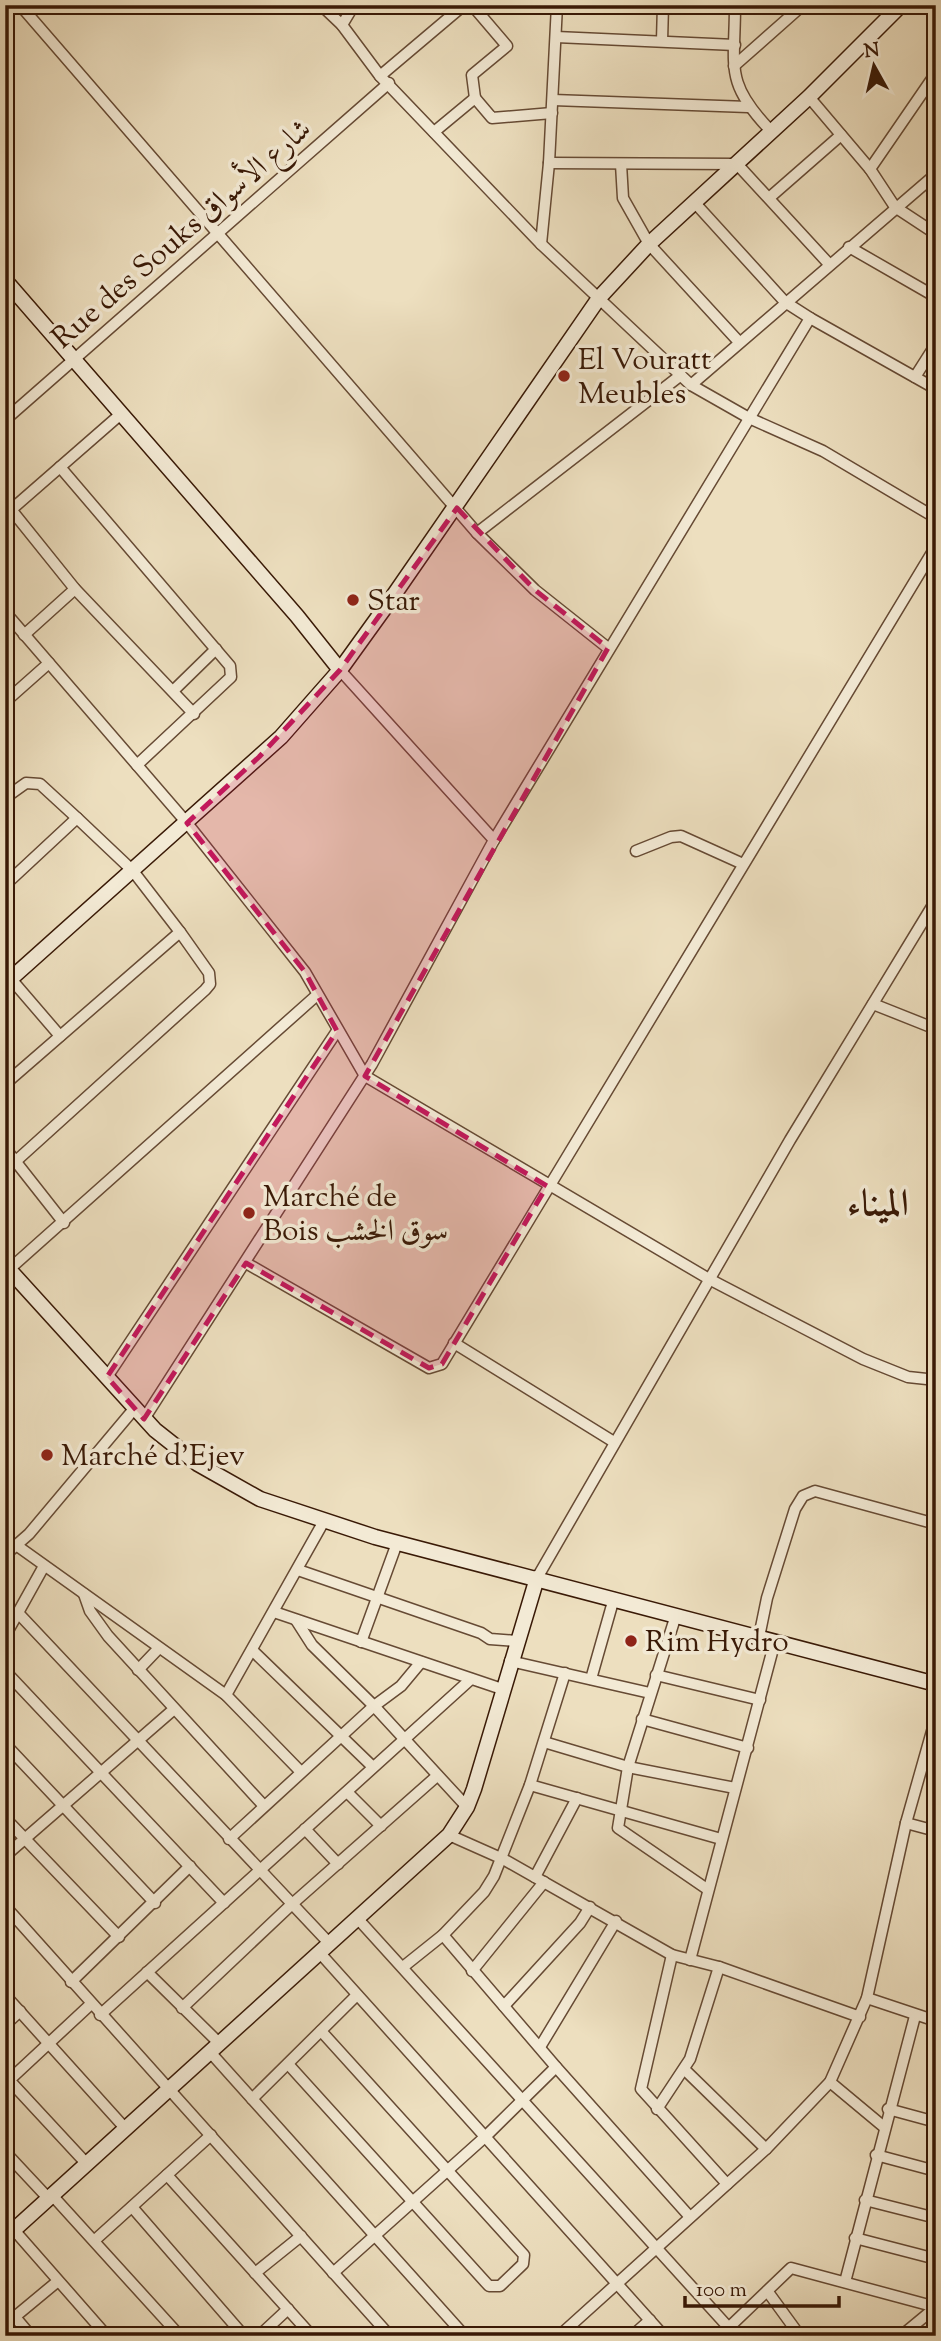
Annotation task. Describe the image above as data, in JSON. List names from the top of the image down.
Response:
{
  "streets": {
    "street": ["Rue des Souks شارع الأسواق"]
  },
  "districts": ["الميناء"],
  "places": [
    "El Vouratt Meubles",
    "Star",
    "Marché de Bois سوق الخشب",
    "Marché d'Ejev",
    "Rim Hydro"
  ],
  "scale_bar": "100 m",
  "north": "top"
}
